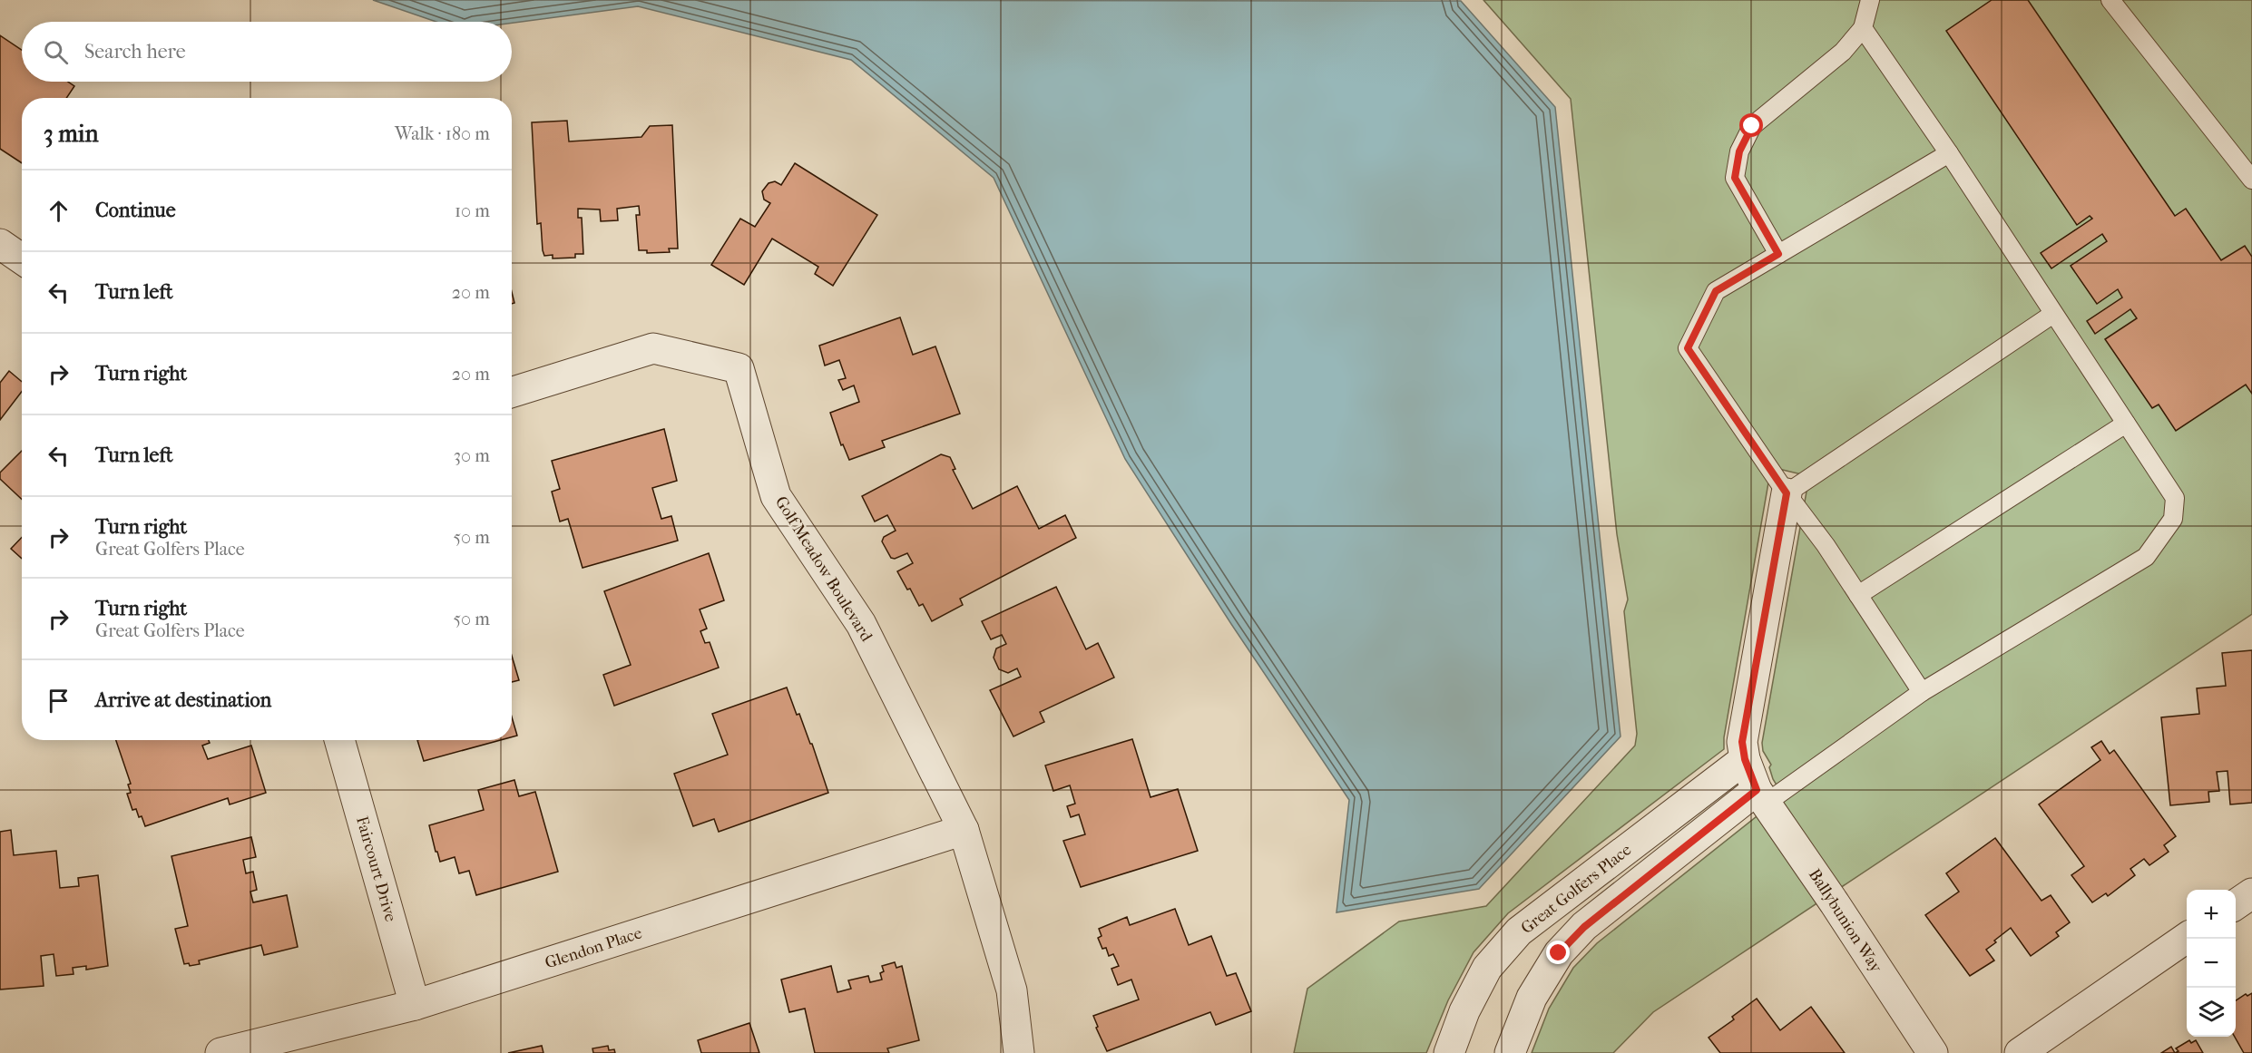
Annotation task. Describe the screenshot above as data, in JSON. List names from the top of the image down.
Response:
{
  "streets": {
    "street": [
      "Golf Meadow Boulevard",
      "Faircourt Drive",
      "Great Golfers Place",
      "Ballybunion Way",
      "Glendon Place"
    ]
  },
  "crossings": [
    ["Golf Meadow Boulevard", "Glendon Place"],
    ["Faircourt Drive", "Glendon Place"]
  ],
  "page": {
    "search": "Search here",
    "heading": ["3 min", "Walk · 180 m"],
    "list": [
      ["Continue", "10 m"],
      ["Turn left", "20 m"],
      ["Turn right", "20 m"],
      ["Turn left", "30 m"],
      ["Turn right", "Great Golfers Place", "50 m"],
      ["Turn right", "Great Golfers Place", "50 m"],
      "Arrive at destination"
    ],
    "map_buttons": ["+", "−"]
  }
}
